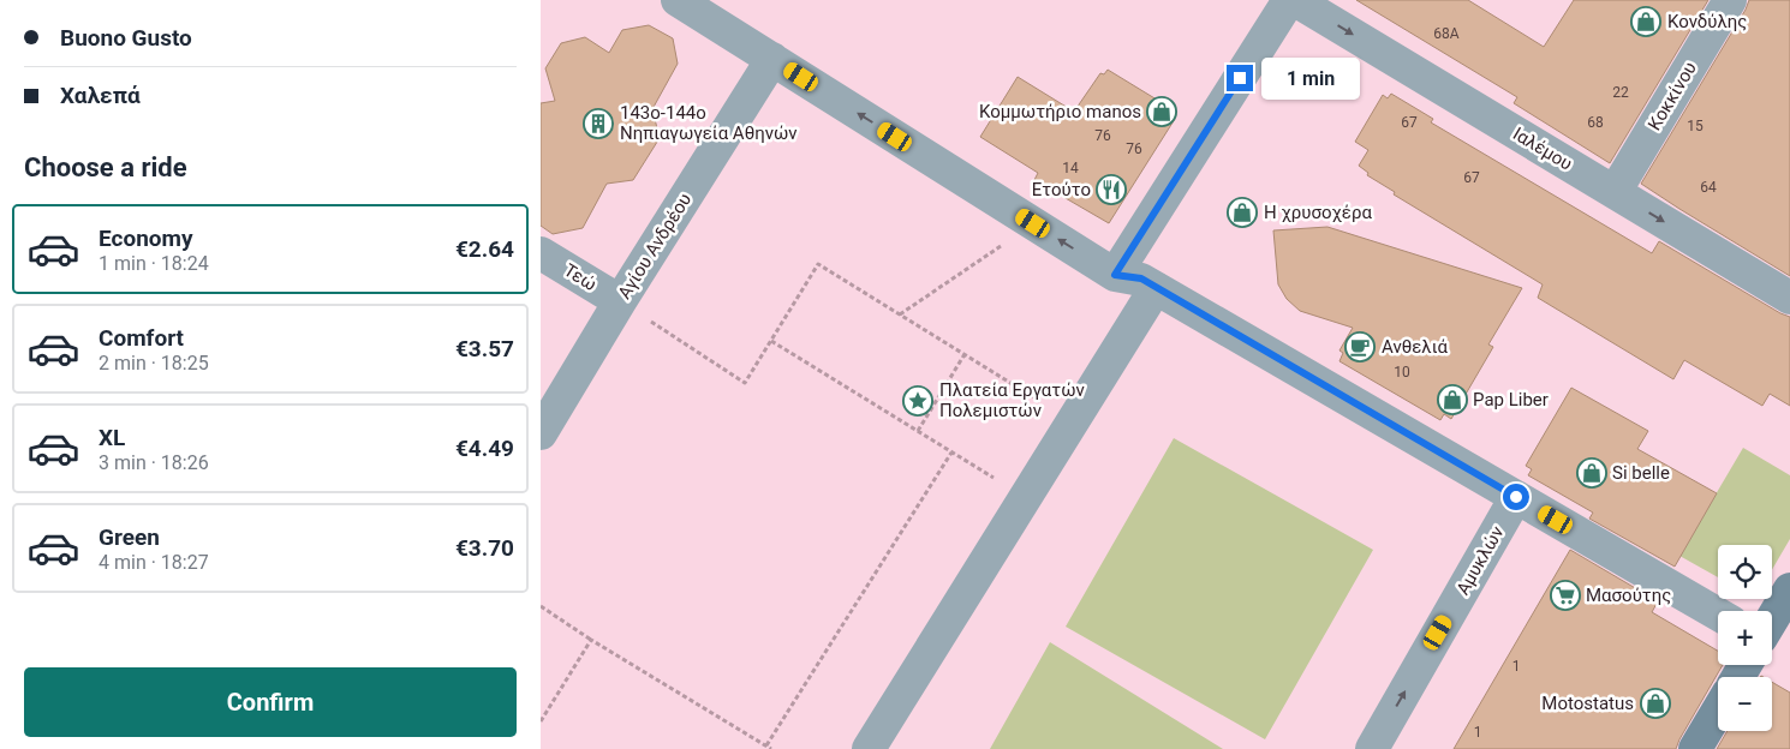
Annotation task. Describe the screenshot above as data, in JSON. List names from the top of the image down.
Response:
{
  "streets": {
    "street": [
      "Κοκκίνου",
      "Ιαλέμου",
      "Αγίου Ανδρέου",
      "Τεώ",
      "Αμυκλών"
    ]
  },
  "crossings": [
    ["Κοκκίνου", "Ιαλέμου"],
    ["Αγίου Ανδρέου", "Τεώ"]
  ],
  "one_way": ["Ιαλέμου", "Αμυκλών"],
  "places": {
    "shop": [
      "Κονδύλης",
      "Κομμωτήριο manos",
      "Η χρυσοχέρα",
      "Pap Liber",
      "Si belle",
      "Motostatus"
    ],
    "building": ["143ο-144ο Νηπιαγωγεία Αθηνών"],
    "restaurant": ["Ετούτο"],
    "cafe": ["Ανθελιά"],
    "place": ["Πλατεία Εργατών Πολεμιστών"],
    "supermarket": ["Μασούτης"]
  },
  "house_numbers": [
    "68Α",
    "22",
    "67",
    "68",
    "15",
    "76",
    "76",
    "14",
    "67",
    "64",
    "10",
    "1",
    "1"
  ],
  "page": {
    "banner": ["Buono Gusto", "Χαλεπά"],
    "bubble": "1 min",
    "heading": "Choose a ride",
    "list": [
      {
        "name": "Economy",
        "note": "1 min · 18:24",
        "value": "€2.64"
      },
      {
        "name": "Comfort",
        "note": "2 min · 18:25",
        "value": "€3.57"
      },
      {
        "name": "XL",
        "note": "3 min · 18:26",
        "value": "€4.49"
      },
      {
        "name": "Green",
        "note": "4 min · 18:27",
        "value": "€3.70"
      }
    ],
    "map_buttons": ["+", "−"],
    "buttons": "Confirm"
  }
}
